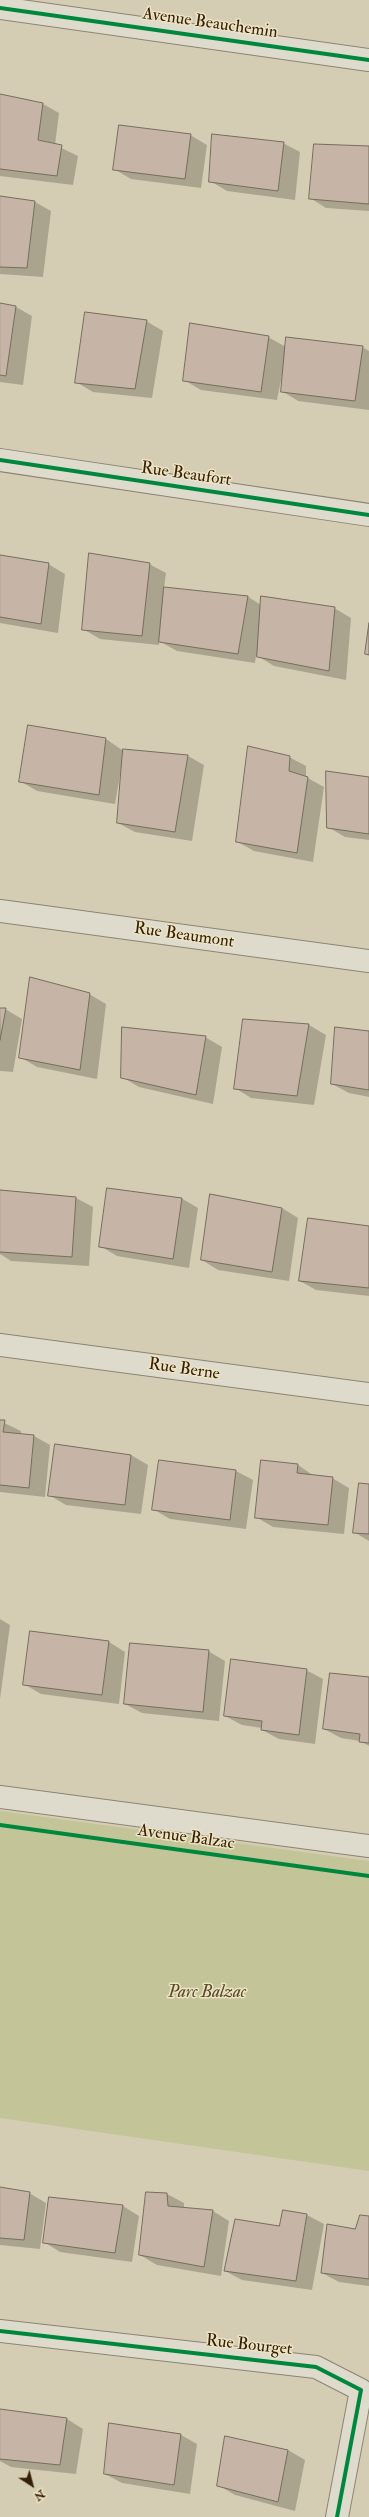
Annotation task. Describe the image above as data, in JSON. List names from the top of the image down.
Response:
{
  "streets": {
    "street": [
      "Avenue Beauchemin",
      "Rue Beaufort",
      "Rue Beaumont",
      "Rue Berne",
      "Avenue Balzac",
      "Rue Bourget"
    ]
  },
  "parks": ["Parc Balzac"],
  "north": "bottom right"
}
